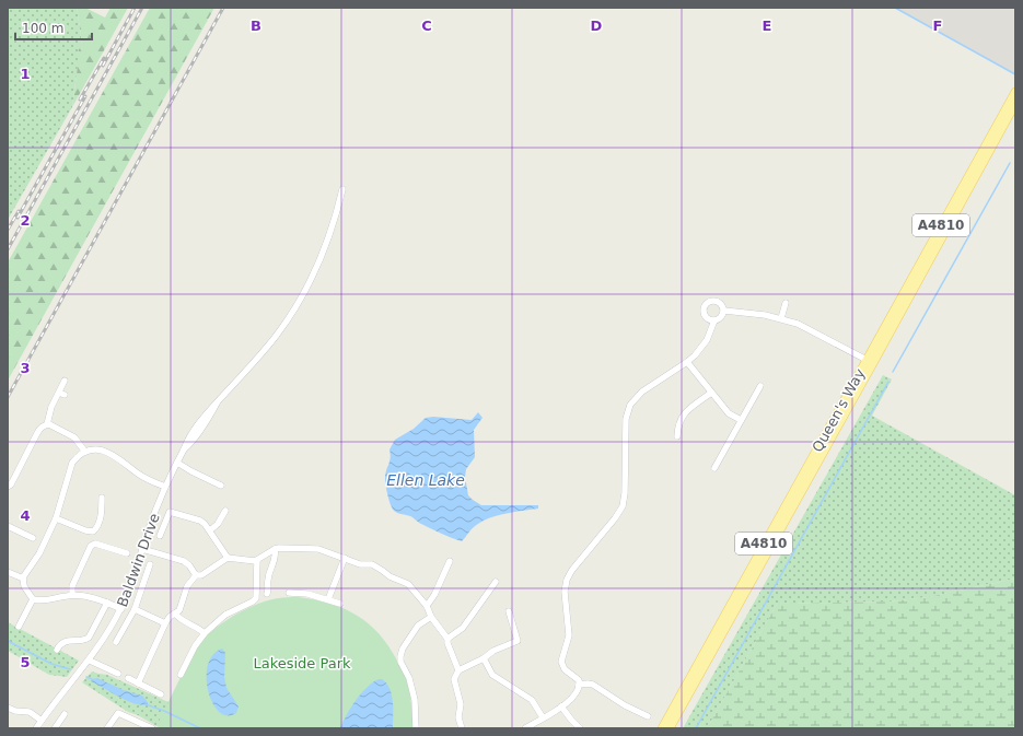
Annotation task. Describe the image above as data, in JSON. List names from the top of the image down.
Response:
{
  "streets": {
    "main road": ["A4810", "Queen's Way"],
    "street": ["Baldwin Drive"]
  },
  "water": ["Ellen Lake"],
  "parks": ["Lakeside Park"],
  "scale_bar": "100 m",
  "grid": {
    "columns": [
      "B",
      "C",
      "D",
      "E",
      "F"
    ],
    "rows": [
      "1",
      "2",
      "3",
      "4",
      "5"
    ]
  }
}
